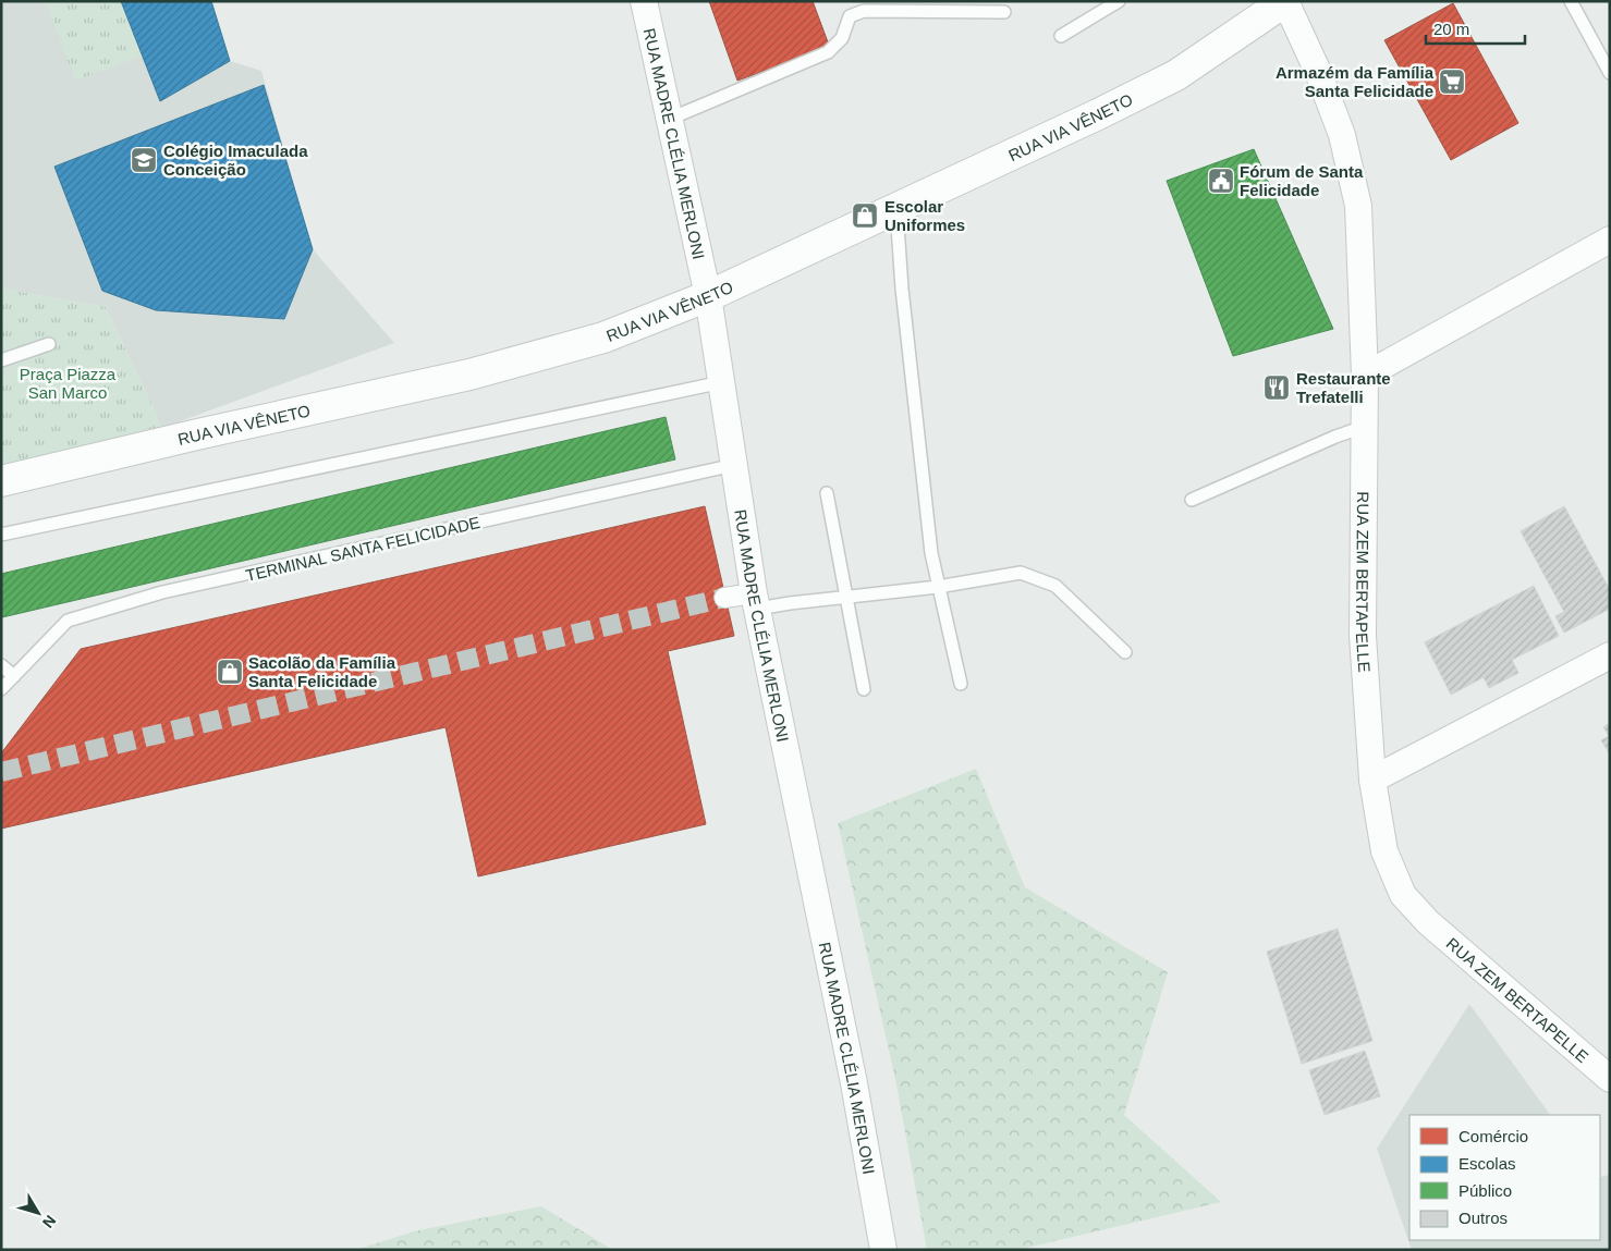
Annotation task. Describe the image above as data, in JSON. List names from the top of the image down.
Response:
{
  "streets": {
    "main road": ["RUA VIA VÊNETO"],
    "street": ["RUA MADRE CLÉLIA MERLONI", "RUA ZEM BERTAPELLE"],
    "lane": ["TERMINAL SANTA FELICIDADE"]
  },
  "crossings": [
    ["RUA VIA VÊNETO", "RUA MADRE CLÉLIA MERLONI"],
    ["RUA VIA VÊNETO", "RUA ZEM BERTAPELLE"],
    ["RUA MADRE CLÉLIA MERLONI", "TERMINAL SANTA FELICIDADE"]
  ],
  "parks": ["Praça Piazza San Marco"],
  "places": {
    "supermarket": ["Armazém da Família Santa Felicidade"],
    "school or university": ["Colégio Imaculada Conceição"],
    "public building": ["Fórum de Santa Felicidade"],
    "shop": ["Escolar Uniformes", "Sacolão da Família Santa Felicidade"],
    "restaurant": ["Restaurante Trefatelli"]
  },
  "legend": [
    "Comércio",
    "Escolas",
    "Público",
    "Outros"
  ],
  "scale_bar": "20 m",
  "north": "bottom right"
}
